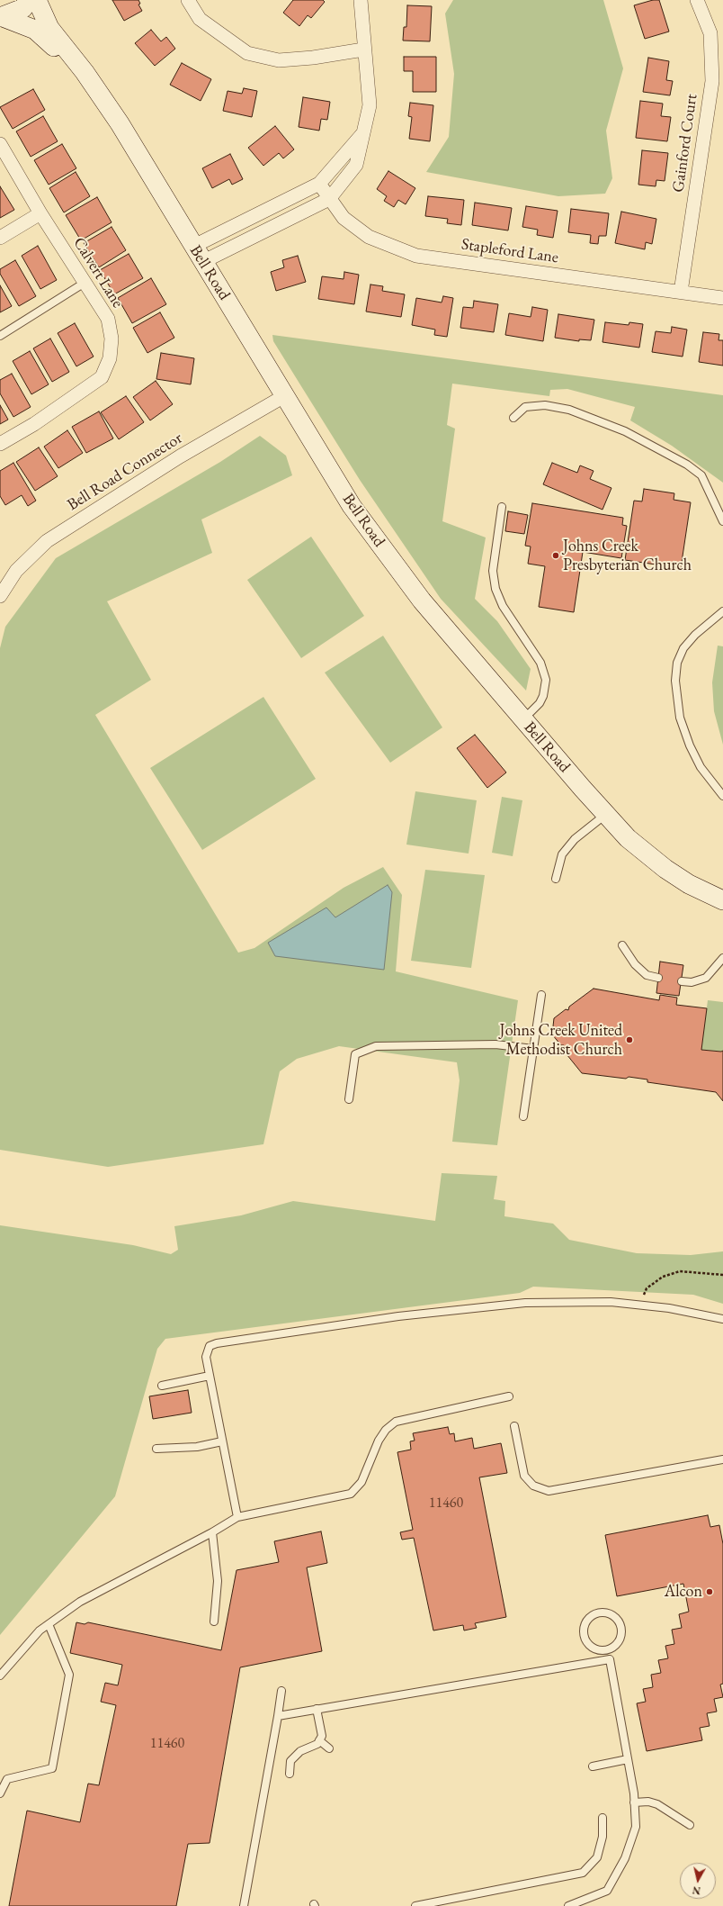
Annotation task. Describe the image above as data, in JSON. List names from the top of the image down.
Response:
{
  "streets": {
    "street": [
      "Gainford Court",
      "Stapleford Lane",
      "Calvert Lane",
      "Bell Road",
      "Bell Road Connector"
    ]
  },
  "crossings": [
    ["Gainford Court", "Stapleford Lane"],
    ["Bell Road", "Bell Road Connector"]
  ],
  "places": ["Johns Creek Presbyterian Church", "Johns Creek United Methodist Church", "Alcon"],
  "house_numbers": ["11460", "11460"],
  "north": "bottom"
}
